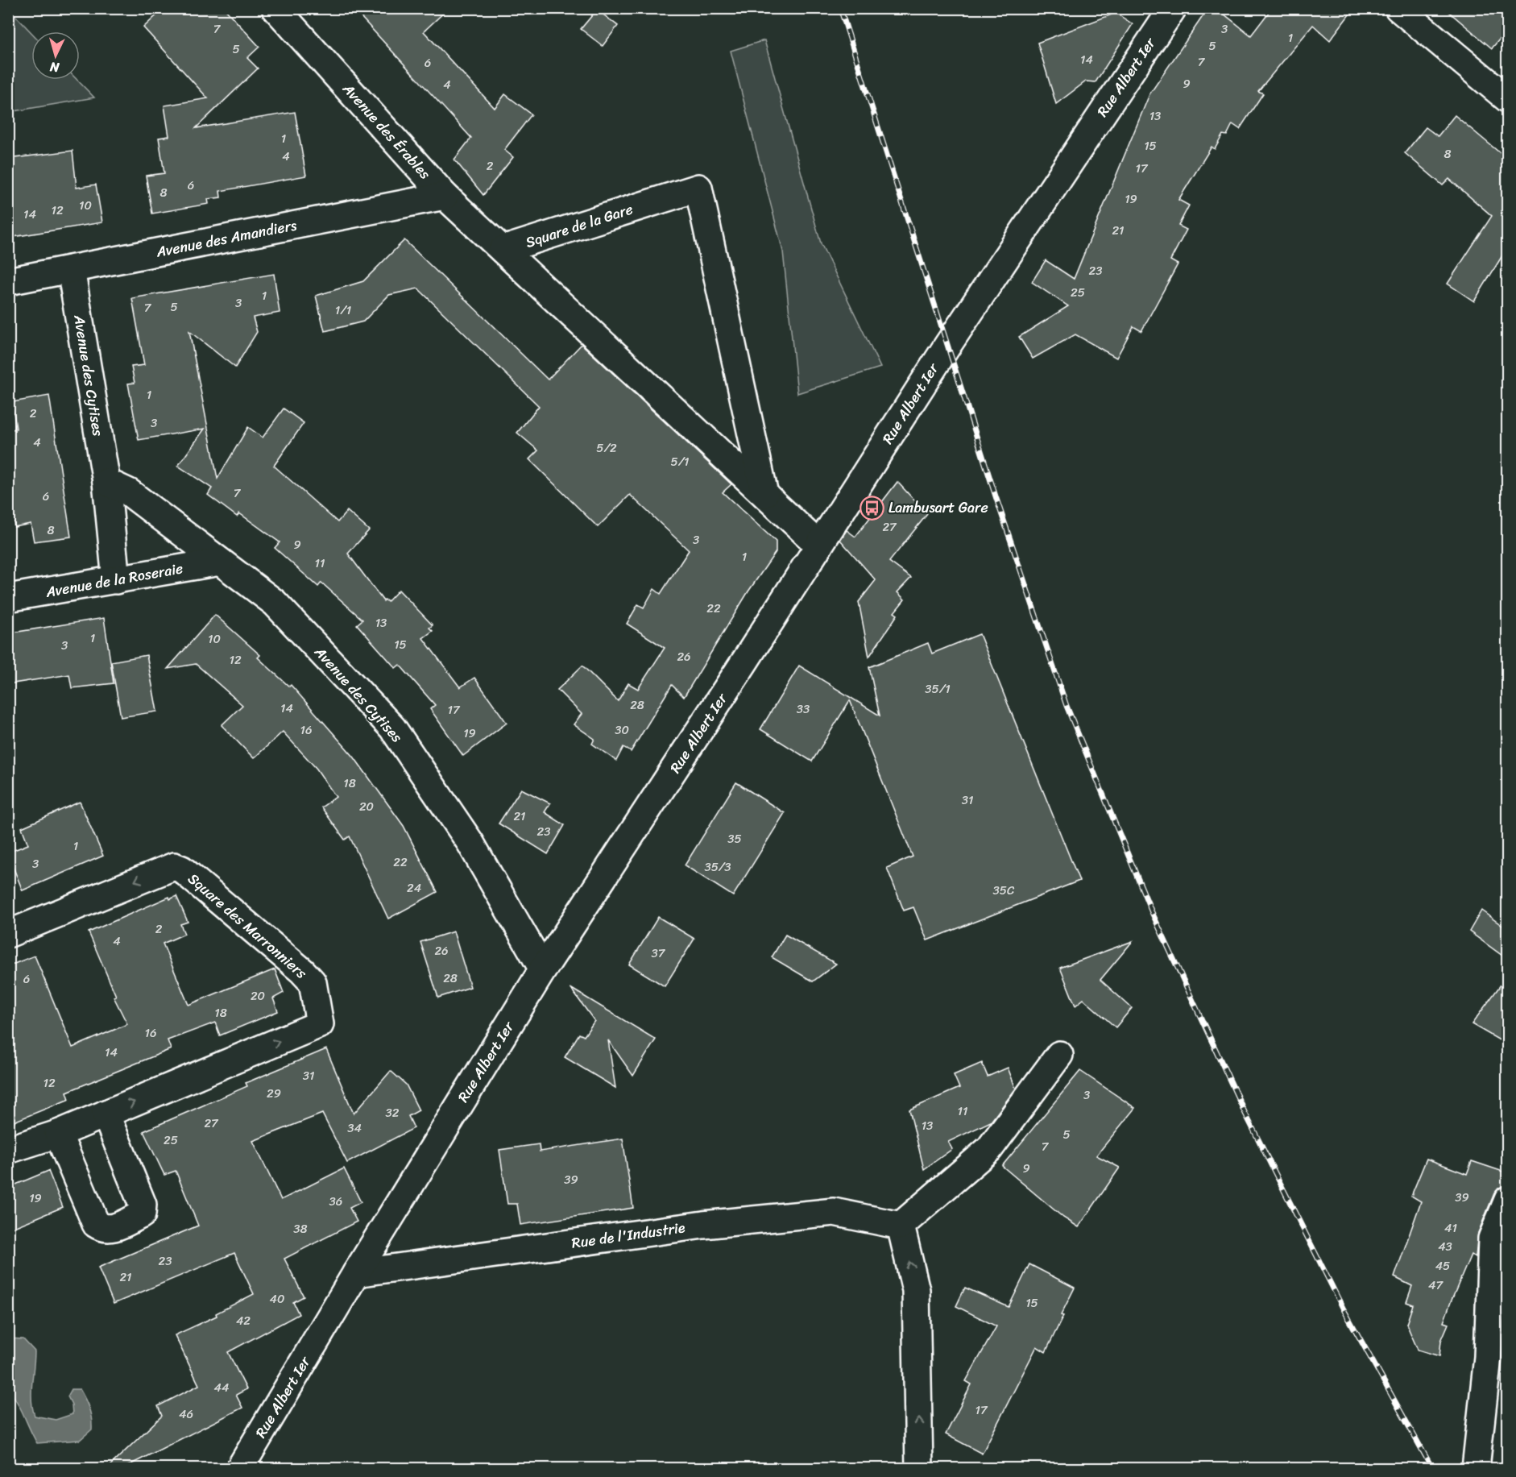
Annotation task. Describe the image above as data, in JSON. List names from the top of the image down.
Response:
{
  "streets": {
    "street": [
      "Rue Albert Ier",
      "Avenue des Érables",
      "Square de la Gare",
      "Avenue des Amandiers",
      "Avenue des Cytises",
      "Avenue de la Roseraie",
      "Square des Marronniers",
      "Rue de l'Industrie"
    ]
  },
  "crossings": [
    ["Rue Albert Ier", "Square de la Gare"],
    ["Rue Albert Ier", "Avenue des Cytises"],
    ["Rue Albert Ier", "Rue de l'Industrie"],
    ["Avenue des Érables", "Square de la Gare"],
    ["Avenue des Érables", "Avenue des Amandiers"],
    ["Avenue des Amandiers", "Avenue des Cytises"],
    ["Avenue des Cytises", "Avenue de la Roseraie"]
  ],
  "places": {
    "bus stop": ["Lambusart Gare"]
  },
  "house_numbers": [
    "7",
    "3",
    "1",
    "5",
    "5",
    "14",
    "7",
    "6",
    "9",
    "4",
    "13",
    "1",
    "15",
    "8",
    "4",
    "2",
    "17",
    "6",
    "8",
    "19",
    "10",
    "12",
    "14",
    "21",
    "23",
    "25",
    "1",
    "3",
    "5",
    "7",
    "1/1",
    "1",
    "2",
    "3",
    "4",
    "5/2",
    "5/1",
    "7",
    "6",
    "27",
    "8",
    "3",
    "9",
    "1",
    "11",
    "22",
    "13",
    "1",
    "10",
    "15",
    "3",
    "26",
    "12",
    "35/1",
    "28",
    "14",
    "33",
    "17",
    "16",
    "30",
    "19",
    "18",
    "31",
    "20",
    "21",
    "23",
    "35",
    "1",
    "22",
    "3",
    "35/3",
    "24",
    "35C",
    "2",
    "4",
    "26",
    "37",
    "28",
    "6",
    "20",
    "18",
    "16",
    "14",
    "31",
    "12",
    "29",
    "3",
    "11",
    "32",
    "27",
    "13",
    "34",
    "5",
    "25",
    "7",
    "9",
    "39",
    "39",
    "19",
    "36",
    "41",
    "38",
    "43",
    "23",
    "45",
    "21",
    "47",
    "40",
    "15",
    "42",
    "44",
    "17",
    "46"
  ],
  "north": "bottom"
}
